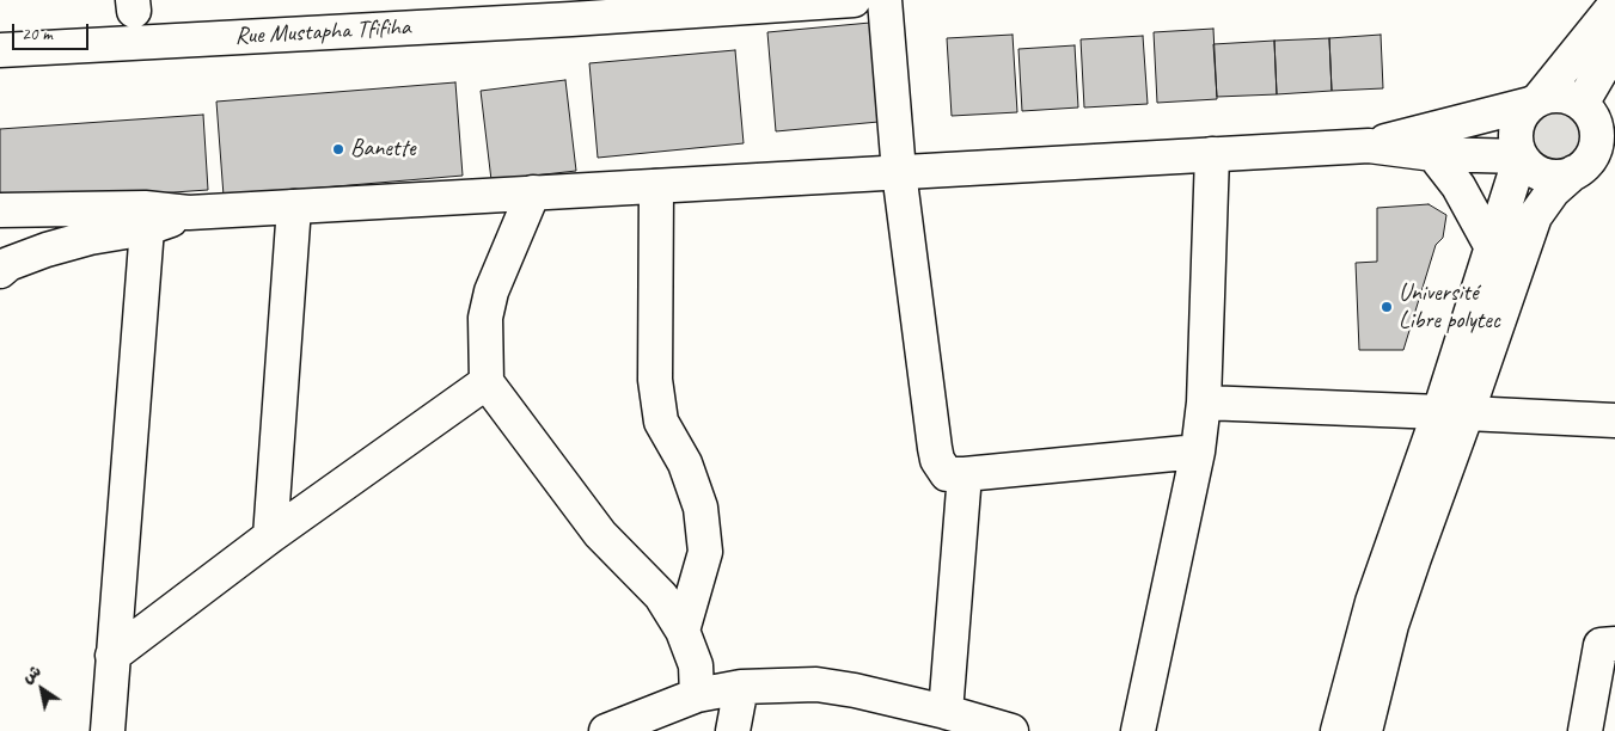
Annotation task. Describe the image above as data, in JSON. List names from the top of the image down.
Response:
{
  "streets": {
    "street": ["Rue Mustapha Tfifiha"]
  },
  "places": ["Banette", "Université Libre polytec"],
  "scale_bar": "20 m",
  "north": "top left"
}
